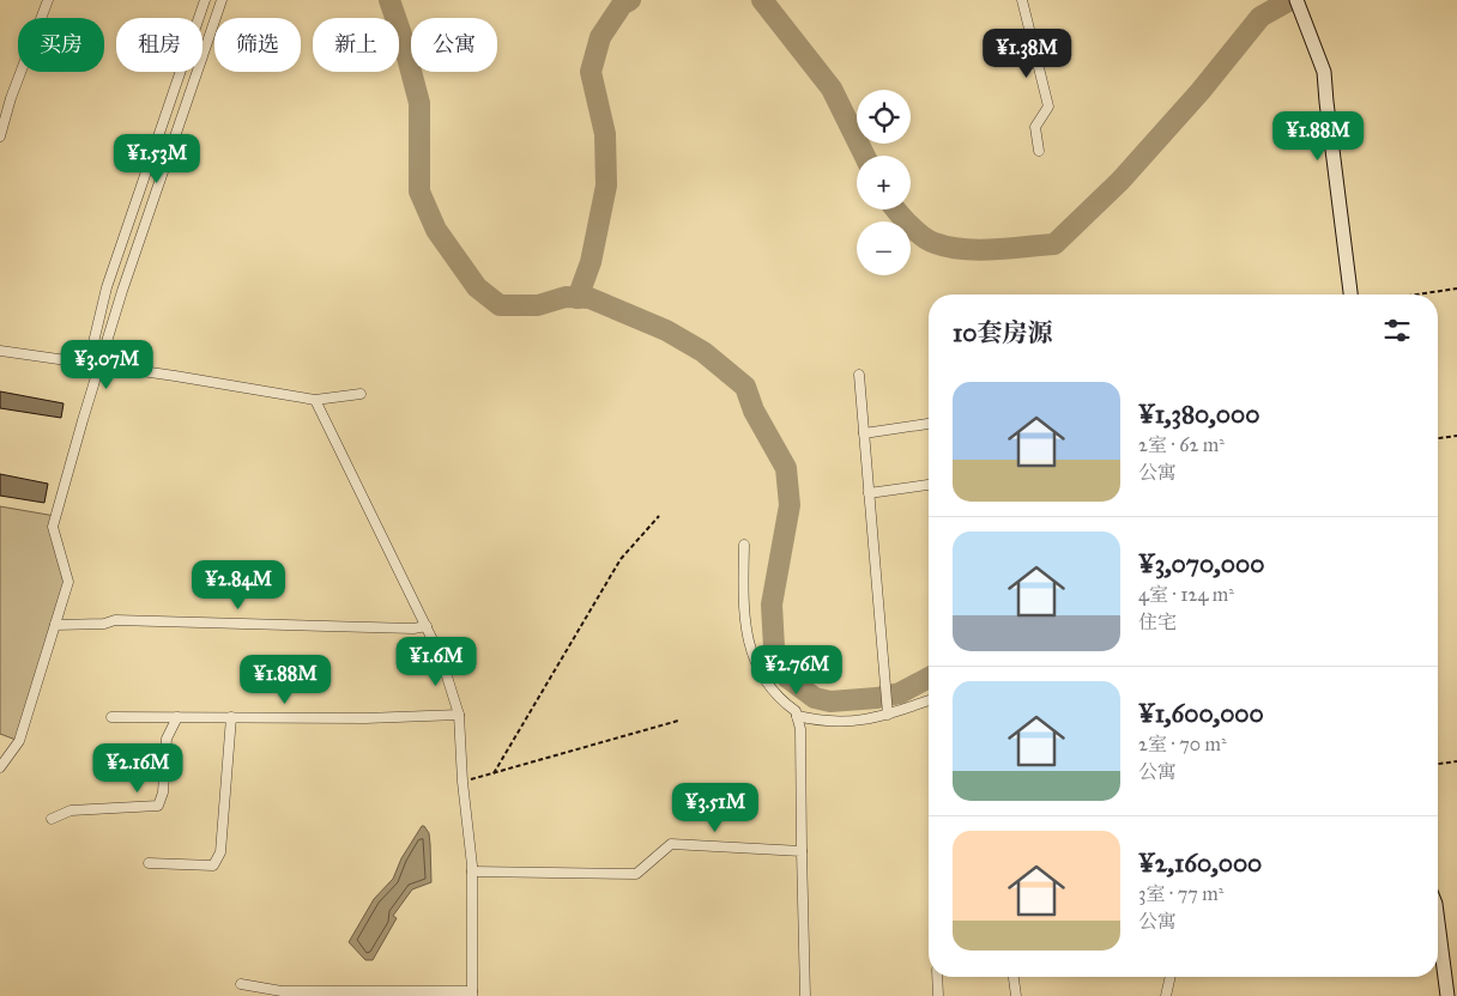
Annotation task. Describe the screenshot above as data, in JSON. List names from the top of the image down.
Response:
{
  "page": {
    "chip": [
      "买房",
      "租房",
      "筛选",
      "新上",
      "公寓"
    ],
    "price": [
      "¥1.38M",
      "¥1.88M",
      "¥1.53M",
      "¥3.07M",
      "¥2.84M",
      "¥1.6M",
      "¥2.76M",
      "¥1.88M",
      "¥2.16M",
      "¥3.51M"
    ],
    "map_buttons": ["+", "−"],
    "heading": "10套房源",
    "list": [
      {
        "name": "¥1,380,000",
        "note": "2室 · 62 m² · 公寓"
      },
      {
        "name": "¥3,070,000",
        "note": "4室 · 124 m² · 住宅"
      },
      {
        "name": "¥1,600,000",
        "note": "2室 · 70 m² · 公寓"
      },
      {
        "name": "¥2,160,000",
        "note": "3室 · 77 m² · 公寓"
      }
    ]
  }
}
